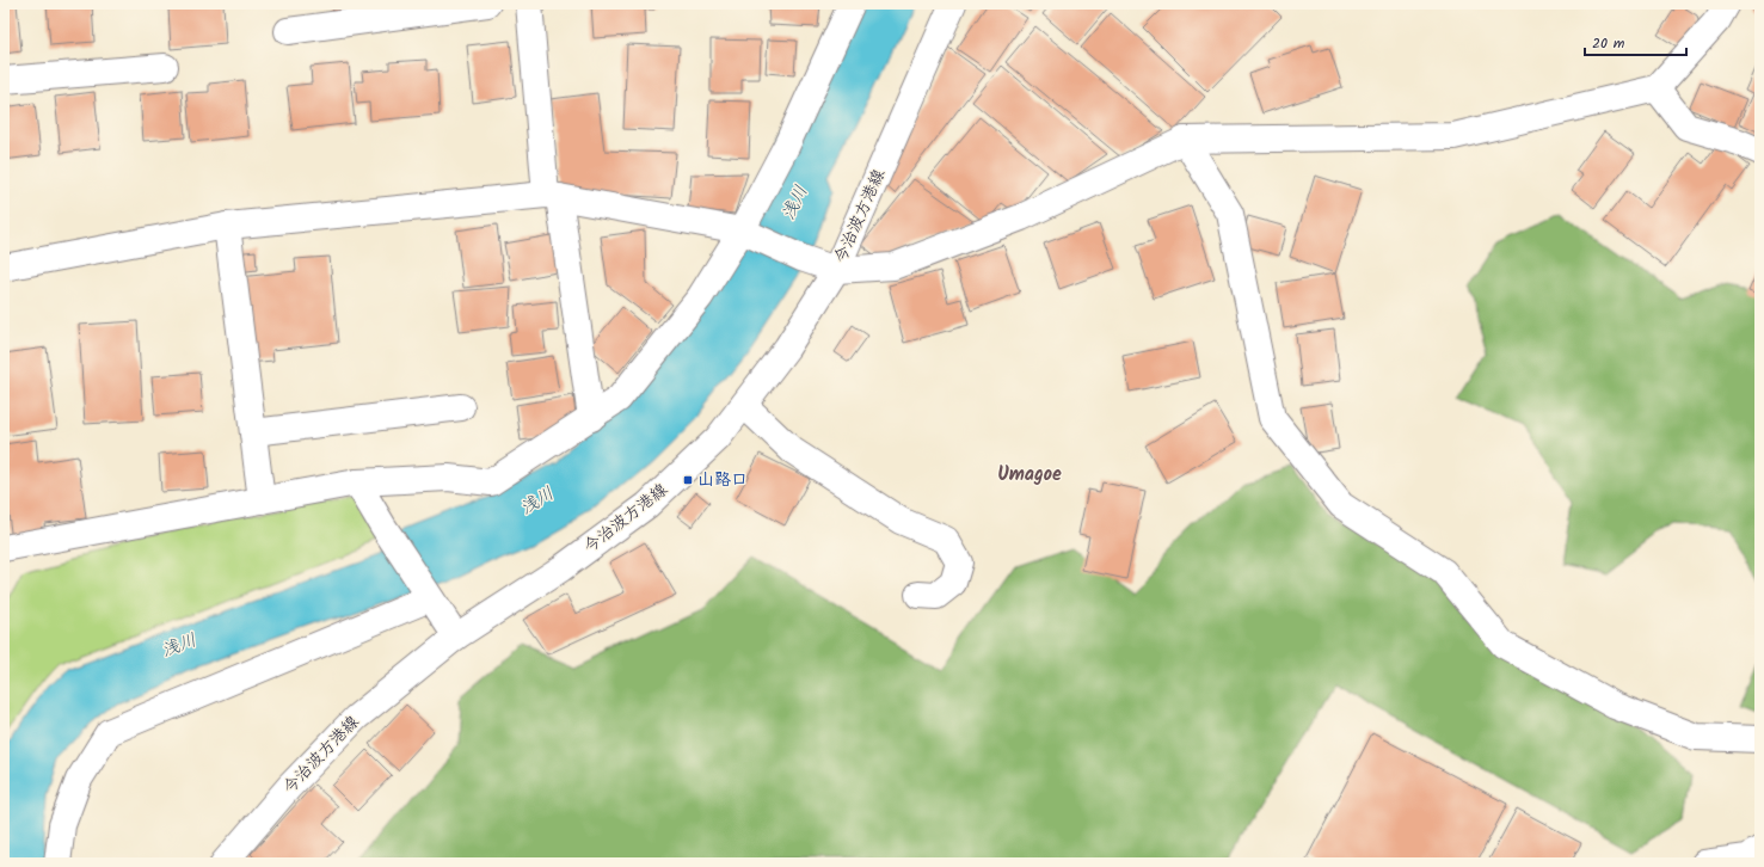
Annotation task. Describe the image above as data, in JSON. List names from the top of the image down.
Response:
{
  "streets": {
    "street": ["今治波方港線"]
  },
  "districts": ["Umagoe"],
  "water": ["浅川"],
  "places": {
    "transit": ["山路口"]
  },
  "scale_bar": "20 m"
}
